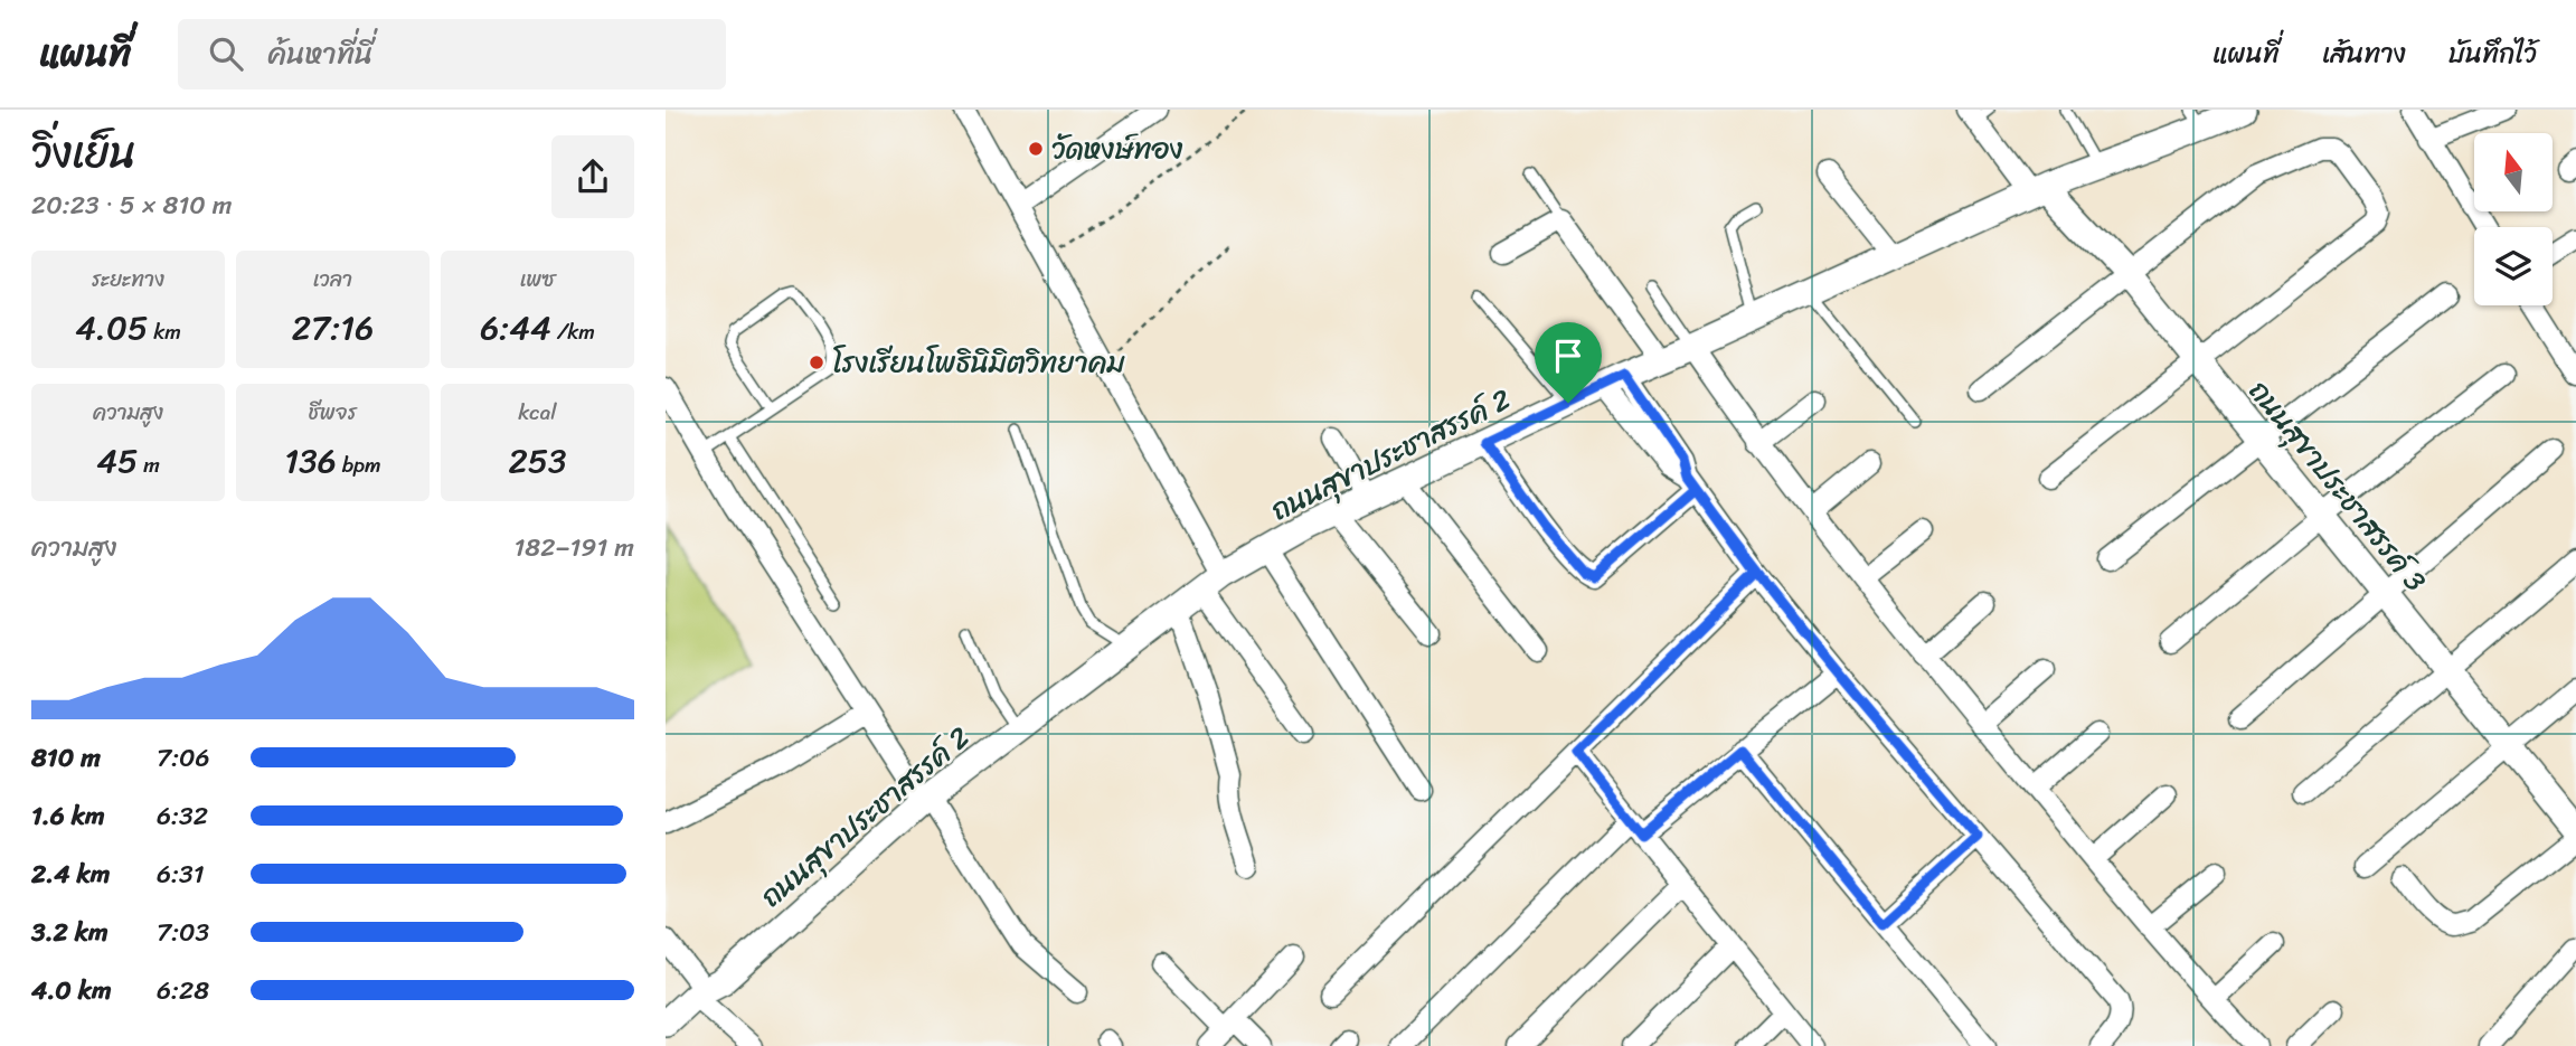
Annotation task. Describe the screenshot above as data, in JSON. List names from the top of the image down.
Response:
{
  "streets": {
    "street": ["ถนนสุขาประชาสรรค์ 2", "ถนนสุขาประชาสรรค์ 3"]
  },
  "crossings": [
    ["ถนนสุขาประชาสรรค์ 2", "ถนนสุขาประชาสรรค์ 3"]
  ],
  "places": ["วัดหงษ์ทอง", "โรงเรียนโพธินิมิตวิทยาคม"],
  "north": "top",
  "page": {
    "header": "แผนที่",
    "search": "ค้นหาที่นี่",
    "nav": ["แผนที่", "เส้นทาง", "บันทึกไว้"],
    "heading": ["วิ่งเย็น", "20:23 · 5 × 810 m"],
    "stats": [
      ["ระยะทาง", "4.05 km"],
      ["เวลา", "27:16"],
      ["เพซ", "6:44 /km"],
      ["ความสูง", "45 m"],
      ["ชีพจร", "136 bpm"],
      ["kcal", "253"]
    ],
    "chart": ["ความสูง", "182–191 m"],
    "list": [
      {
        "name": "810 m",
        "note": "7:06"
      },
      {
        "name": "1.6 km",
        "note": "6:32"
      },
      {
        "name": "2.4 km",
        "note": "6:31"
      },
      {
        "name": "3.2 km",
        "note": "7:03"
      },
      {
        "name": "4.0 km",
        "note": "6:28"
      }
    ]
  }
}
